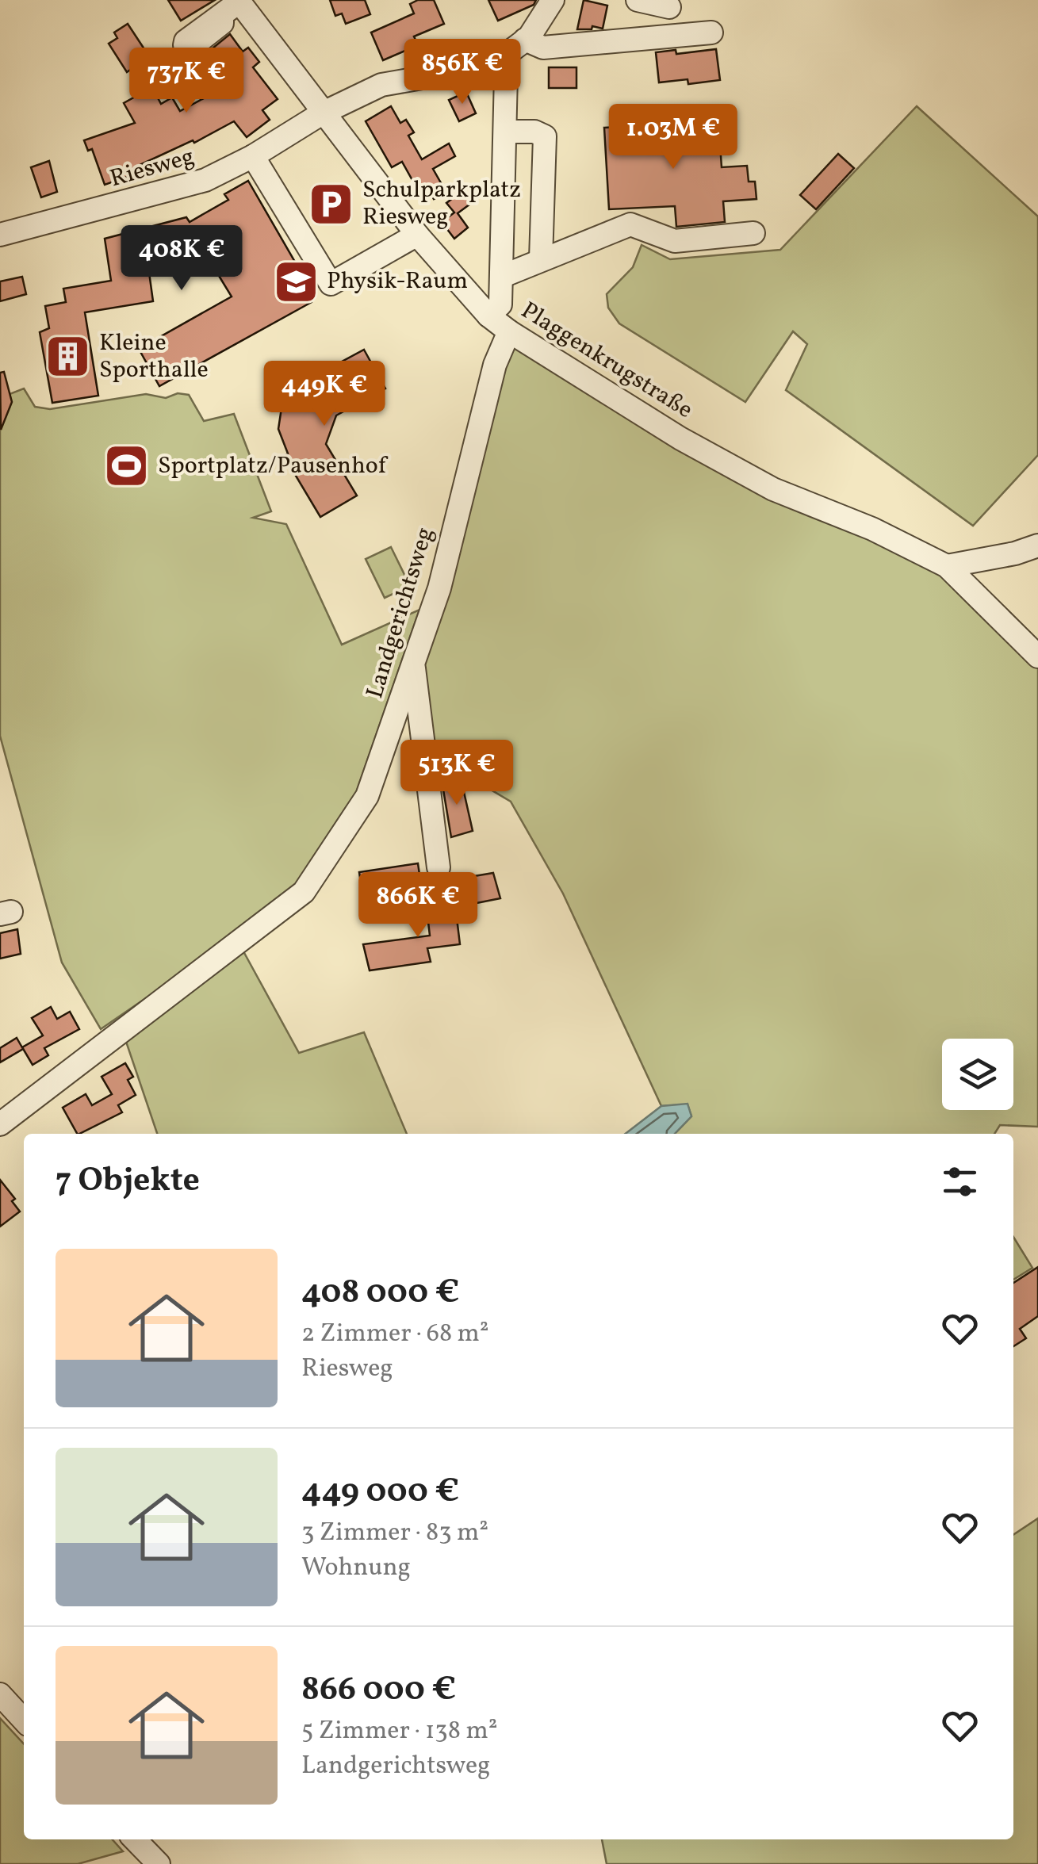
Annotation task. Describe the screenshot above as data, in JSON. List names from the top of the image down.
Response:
{
  "streets": {
    "street": ["Riesweg", "Plaggenkrugstraße", "Landgerichtsweg"]
  },
  "crossings": [
    ["Riesweg", "Plaggenkrugstraße"],
    ["Plaggenkrugstraße", "Landgerichtsweg"]
  ],
  "places": {
    "parking": ["Schulparkplatz Riesweg"],
    "school or university": ["Physik-Raum"],
    "building": ["Kleine Sporthalle"],
    "sports": ["Sportplatz/Pausenhof"]
  },
  "page": {
    "price": [
      "856K €",
      "737K €",
      "1.03M €",
      "408K €",
      "449K €",
      "513K €",
      "866K €"
    ],
    "heading": "7 Objekte",
    "list": [
      {
        "name": "408 000 €",
        "note": "2 Zimmer · 68 m² · Riesweg"
      },
      {
        "name": "449 000 €",
        "note": "3 Zimmer · 83 m² · Wohnung"
      },
      {
        "name": "866 000 €",
        "note": "5 Zimmer · 138 m² · Landgerichtsweg"
      }
    ]
  }
}
